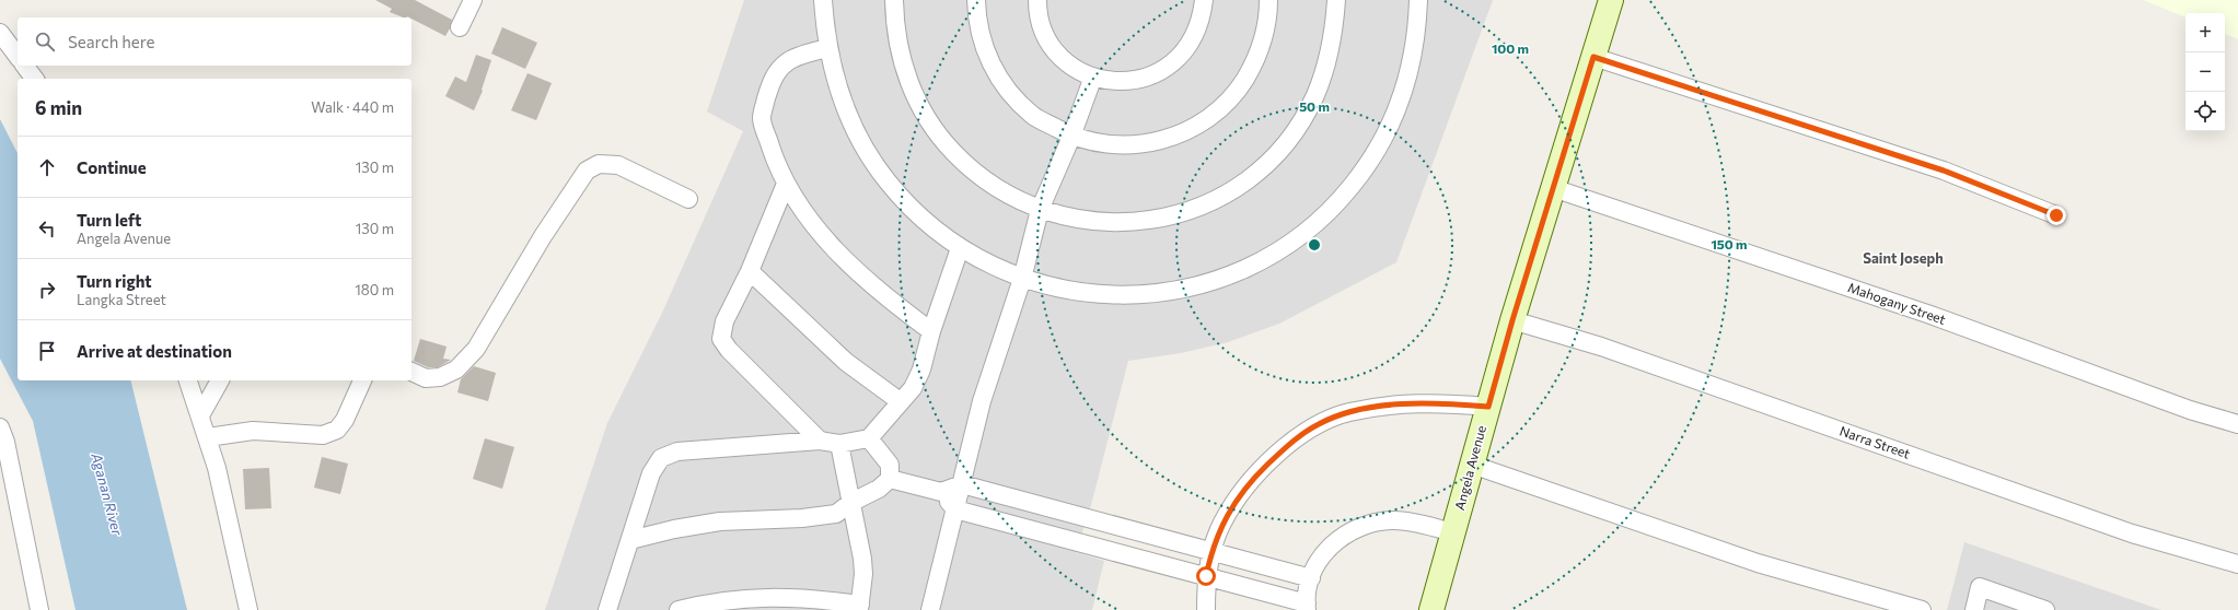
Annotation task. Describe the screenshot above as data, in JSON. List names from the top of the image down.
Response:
{
  "streets": {
    "main road": ["Angela Avenue"],
    "street": ["Mahogany Street", "Narra Street"]
  },
  "crossings": [
    ["Mahogany Street", "Angela Avenue"],
    ["Narra Street", "Angela Avenue"]
  ],
  "districts": ["Saint Joseph"],
  "water": ["Aganan River"],
  "page": {
    "map_buttons": ["+", "−"],
    "search": "Search here",
    "heading": ["6 min", "Walk · 440 m"],
    "list": [
      ["Continue", "130 m"],
      ["Turn left", "Angela Avenue", "130 m"],
      ["Turn right", "Langka Street", "180 m"],
      "Arrive at destination"
    ]
  },
  "rings": ["100 m", "50 m", "150 m"]
}
